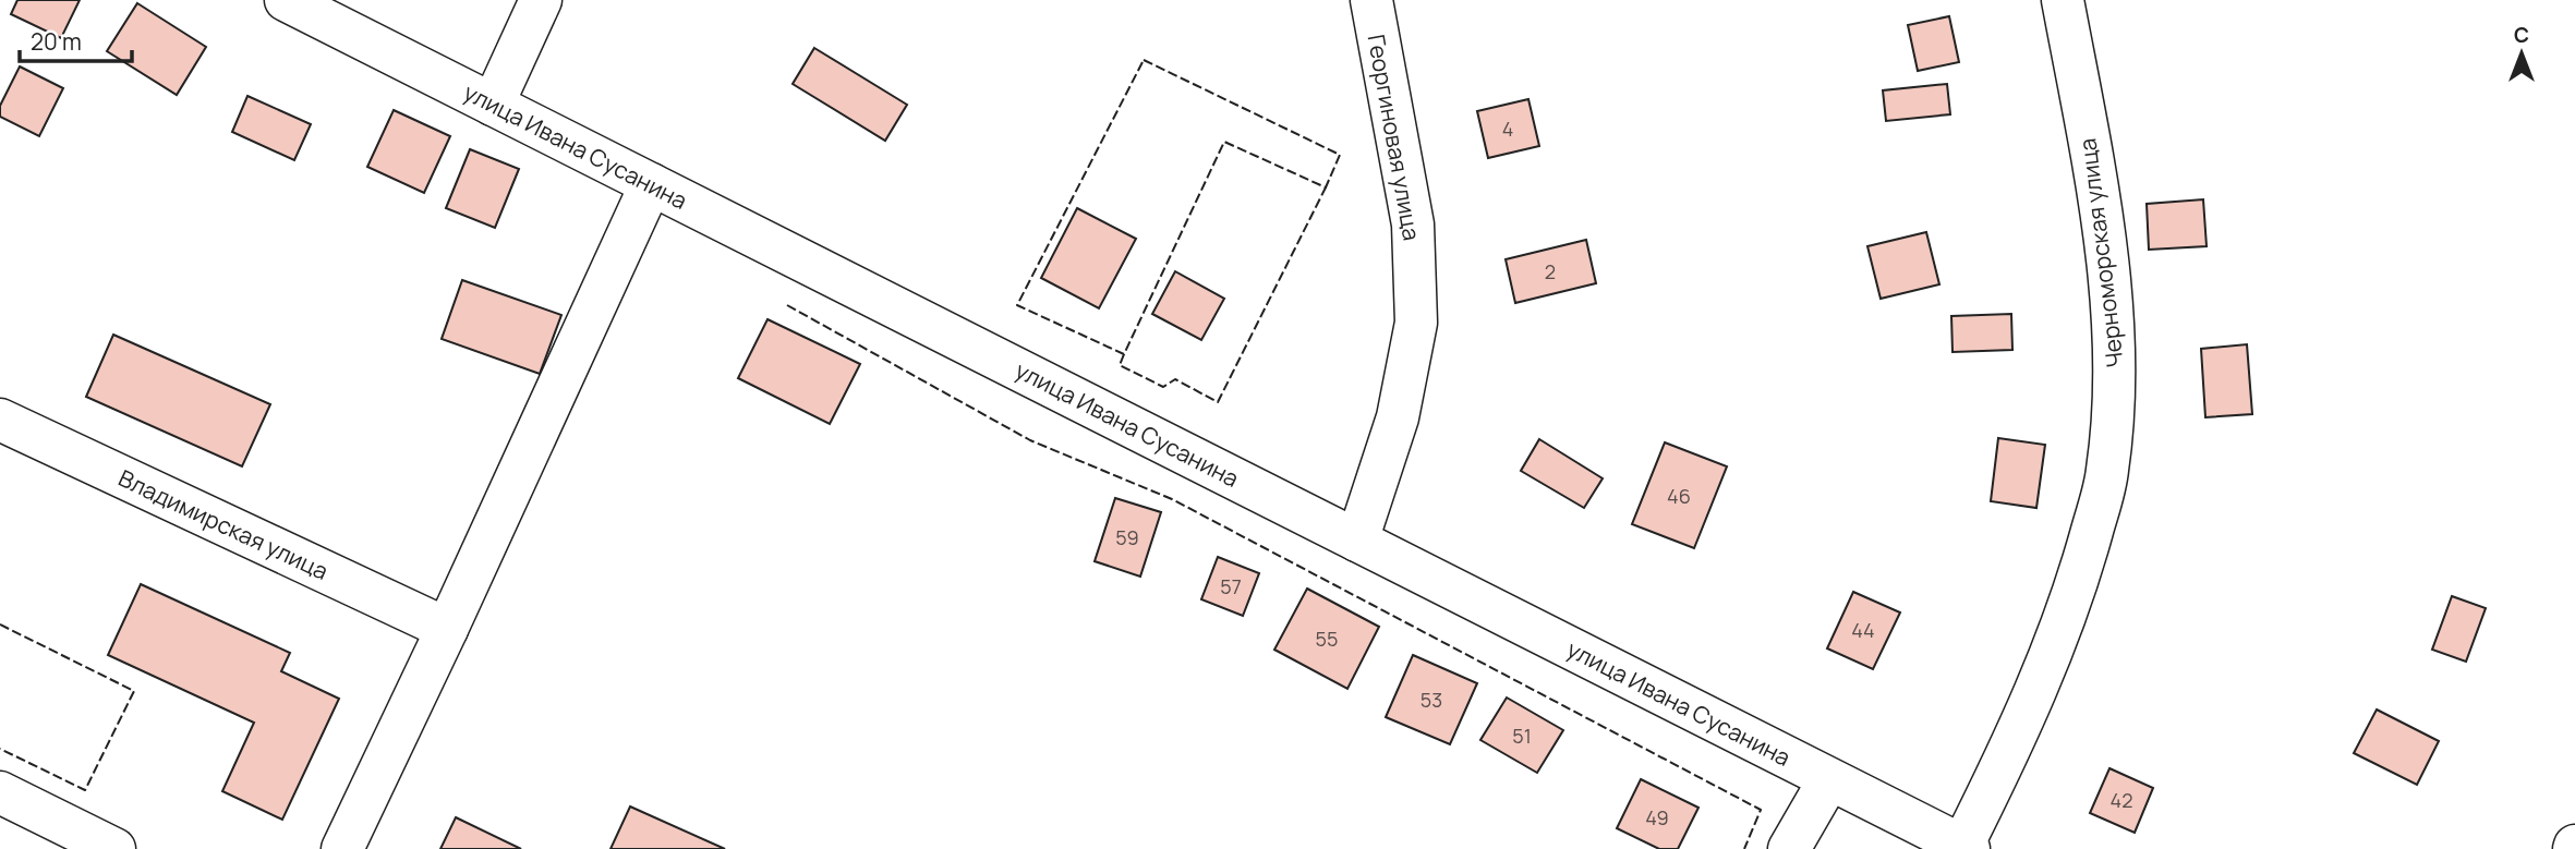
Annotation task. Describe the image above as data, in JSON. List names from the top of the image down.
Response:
{
  "streets": {
    "street": [
      "Георгиновая улица",
      "улица Ивана Сусанина",
      "Черноморская улица",
      "Владимирская улица"
    ]
  },
  "crossings": [
    ["Георгиновая улица", "улица Ивана Сусанина"],
    ["улица Ивана Сусанина", "Черноморская улица"]
  ],
  "house_numbers": [
    "4",
    "2",
    "46",
    "59",
    "57",
    "44",
    "55",
    "53",
    "51",
    "42",
    "49"
  ],
  "scale_bar": "20 m",
  "north": "top"
}
